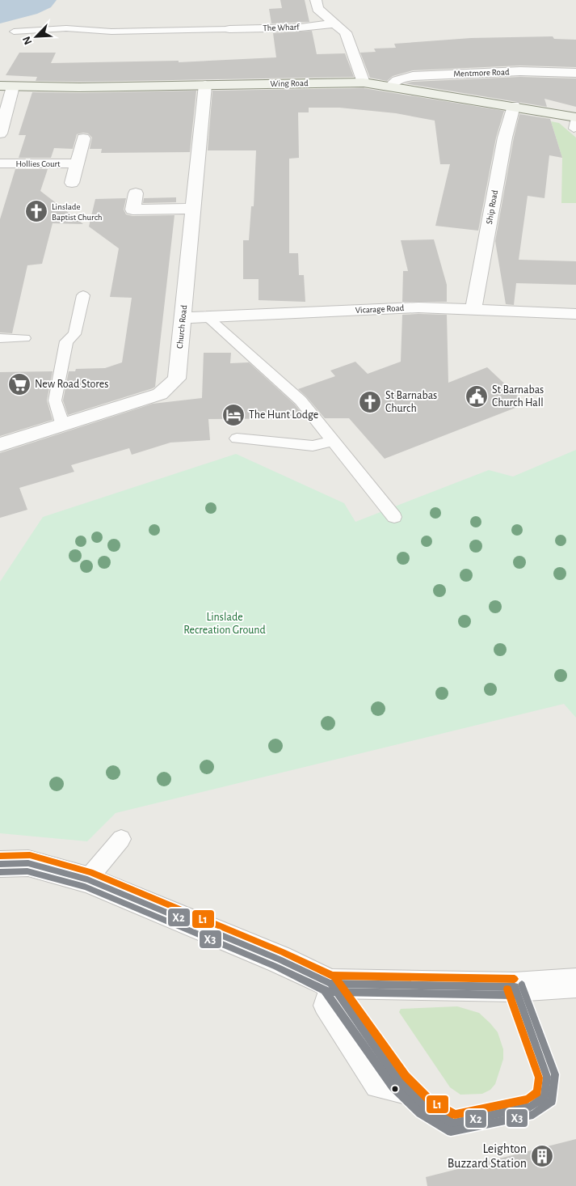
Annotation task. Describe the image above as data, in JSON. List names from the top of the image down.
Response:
{
  "streets": {
    "street": [
      "The Wharf",
      "Mentmore Road",
      "Wing Road",
      "Hollies Court",
      "Ship Road",
      "Vicarage Road",
      "Church Road"
    ]
  },
  "crossings": [
    ["Mentmore Road", "Wing Road"],
    ["Wing Road", "Ship Road"],
    ["Wing Road", "Church Road"],
    ["Ship Road", "Vicarage Road"],
    ["Vicarage Road", "Church Road"]
  ],
  "parks": ["Linslade Recreation Ground"],
  "places": {
    "church": ["Linslade Baptist Church", "St Barnabas Church"],
    "supermarket": ["New Road Stores"],
    "public building": ["St Barnabas Church Hall"],
    "hotel": ["The Hunt Lodge"],
    "building": ["Leighton Buzzard Station"]
  },
  "lines": ["transit line L1", "transit line X2", "transit line X3"],
  "north": "bottom left"
}
